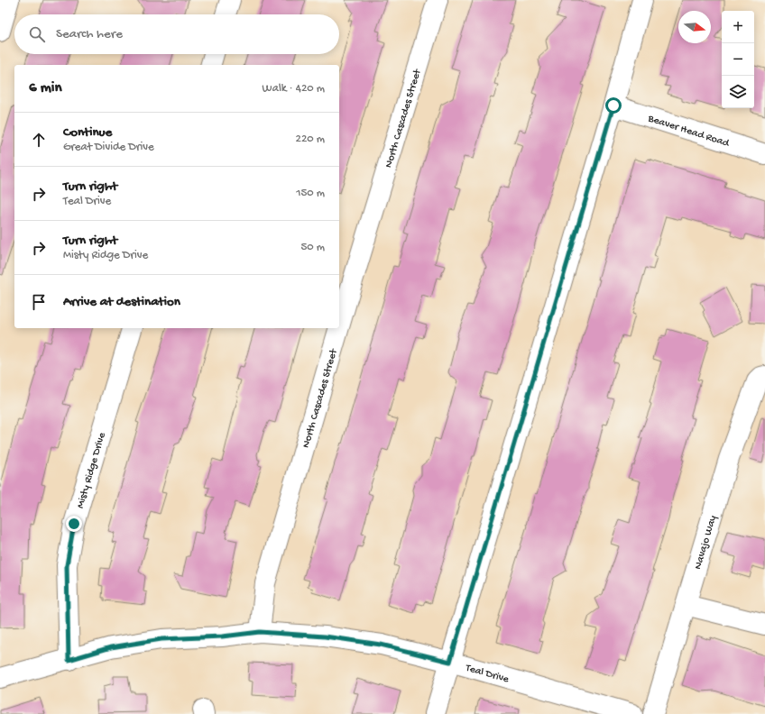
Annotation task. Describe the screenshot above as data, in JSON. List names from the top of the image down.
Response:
{
  "streets": {
    "street": [
      "North Cascades Street",
      "Beaver Head Road",
      "Misty Ridge Drive",
      "Navajo Way",
      "Teal Drive"
    ]
  },
  "crossings": [
    ["North Cascades Street", "Teal Drive"],
    ["Misty Ridge Drive", "Teal Drive"]
  ],
  "north": "right",
  "page": {
    "map_buttons": ["+", "−"],
    "search": "Search here",
    "heading": ["6 min", "Walk · 420 m"],
    "list": [
      ["Continue", "Great Divide Drive", "220 m"],
      ["Turn right", "Teal Drive", "150 m"],
      ["Turn right", "Misty Ridge Drive", "50 m"],
      "Arrive at destination"
    ]
  }
}
